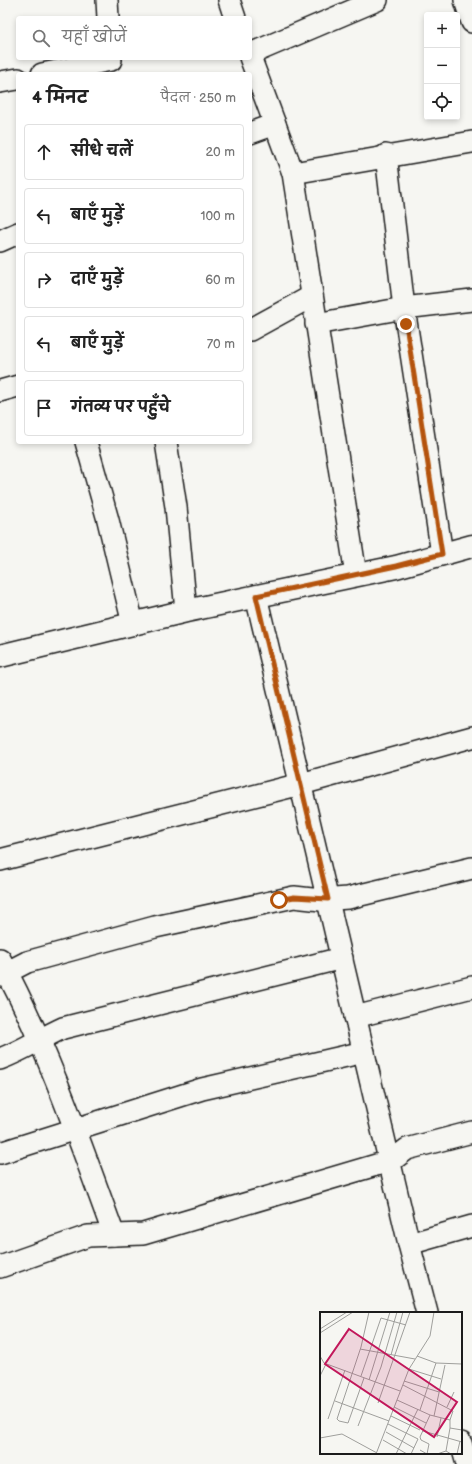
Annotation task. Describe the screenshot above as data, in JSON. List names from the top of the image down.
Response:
{
  "page": {
    "map_buttons": ["+", "−"],
    "search": "यहाँ खोजें",
    "heading": ["4 मिनट", "पैदल · 250 m"],
    "list": [
      ["सीधे चलें", "20 m"],
      ["बाएँ मुड़ें", "100 m"],
      ["दाएँ मुड़ें", "60 m"],
      ["बाएँ मुड़ें", "70 m"],
      "गंतव्य पर पहुँचे"
    ]
  }
}
